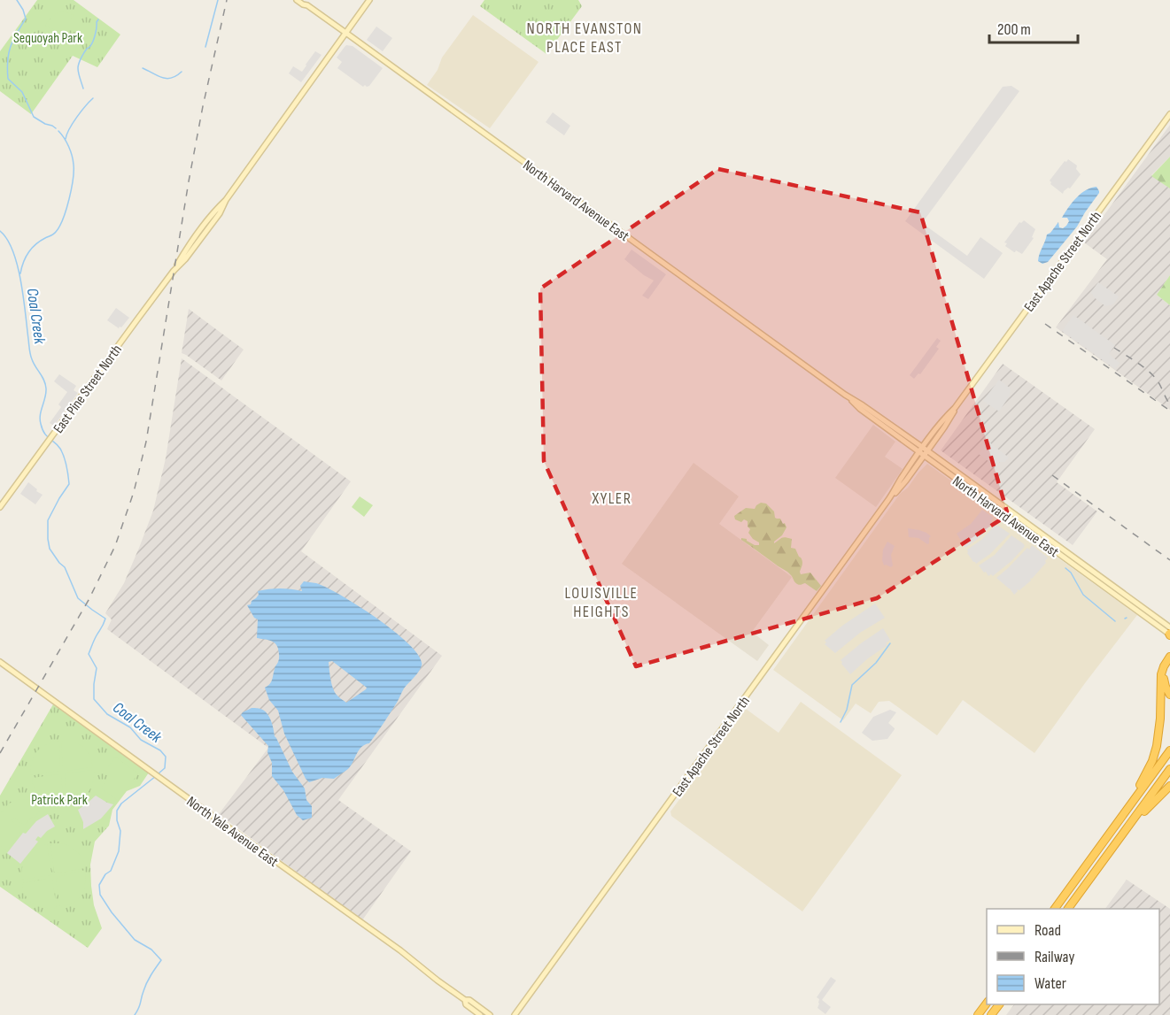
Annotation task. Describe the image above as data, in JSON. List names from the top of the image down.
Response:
{
  "streets": {
    "main road": [
      "North Harvard Avenue East",
      "East Apache Street North",
      "East Pine Street North",
      "North Yale Avenue East"
    ]
  },
  "crossings": [
    ["North Harvard Avenue East", "East Apache Street North"],
    ["North Harvard Avenue East", "East Pine Street North"]
  ],
  "districts": ["NORTH EVANSTON PLACE EAST", "XYLER", "LOUISVILLE HEIGHTS"],
  "water": ["Coal Creek"],
  "parks": ["Sequoyah Park", "Patrick Park"],
  "legend": ["Road", "Railway", "Water"],
  "scale_bar": "200 m"
}
